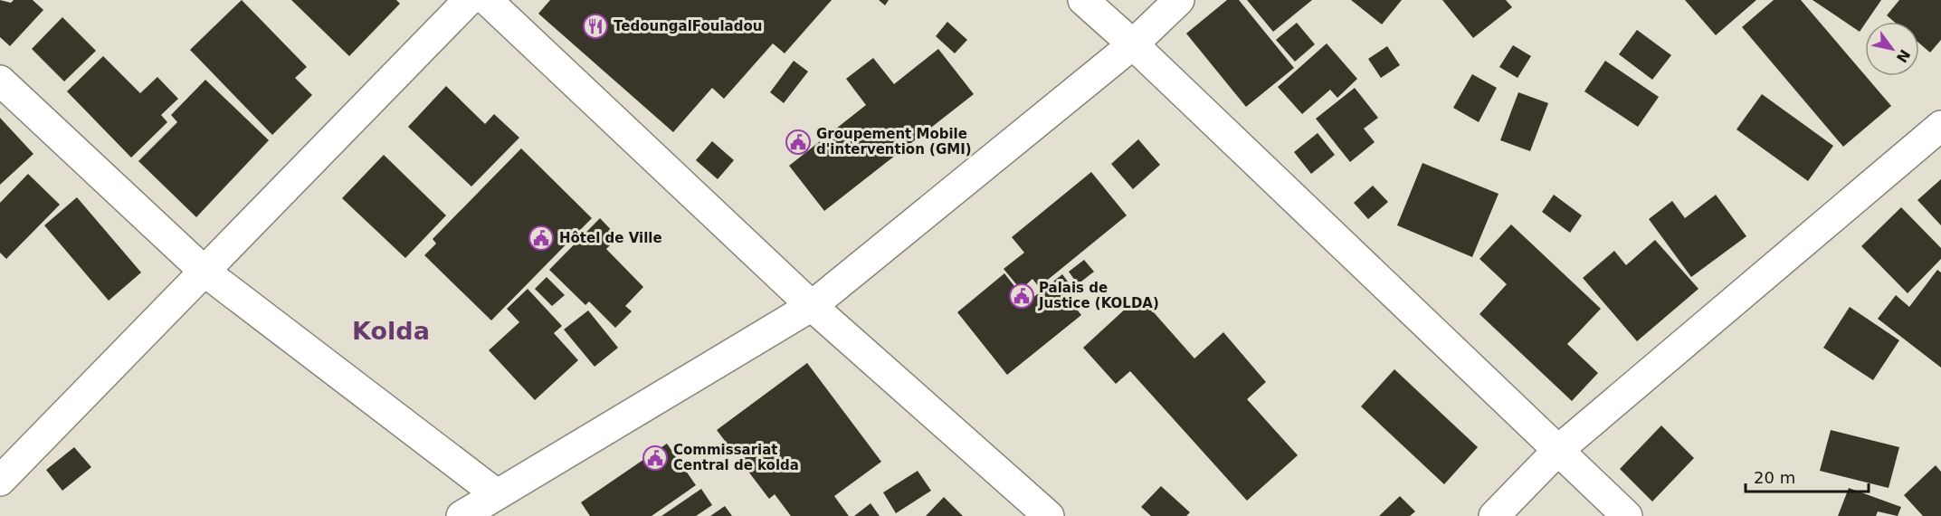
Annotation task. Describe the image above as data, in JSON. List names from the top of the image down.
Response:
{
  "districts": ["Kolda"],
  "places": {
    "restaurant": ["TedoungalFouladou"],
    "public building": [
      "Groupement Mobile d'intervention (GMI)",
      "Hôtel de Ville",
      "Palais de Justice (KOLDA)",
      "Commissariat Central de kolda"
    ]
  },
  "scale_bar": "20 m",
  "north": "bottom right"
}
